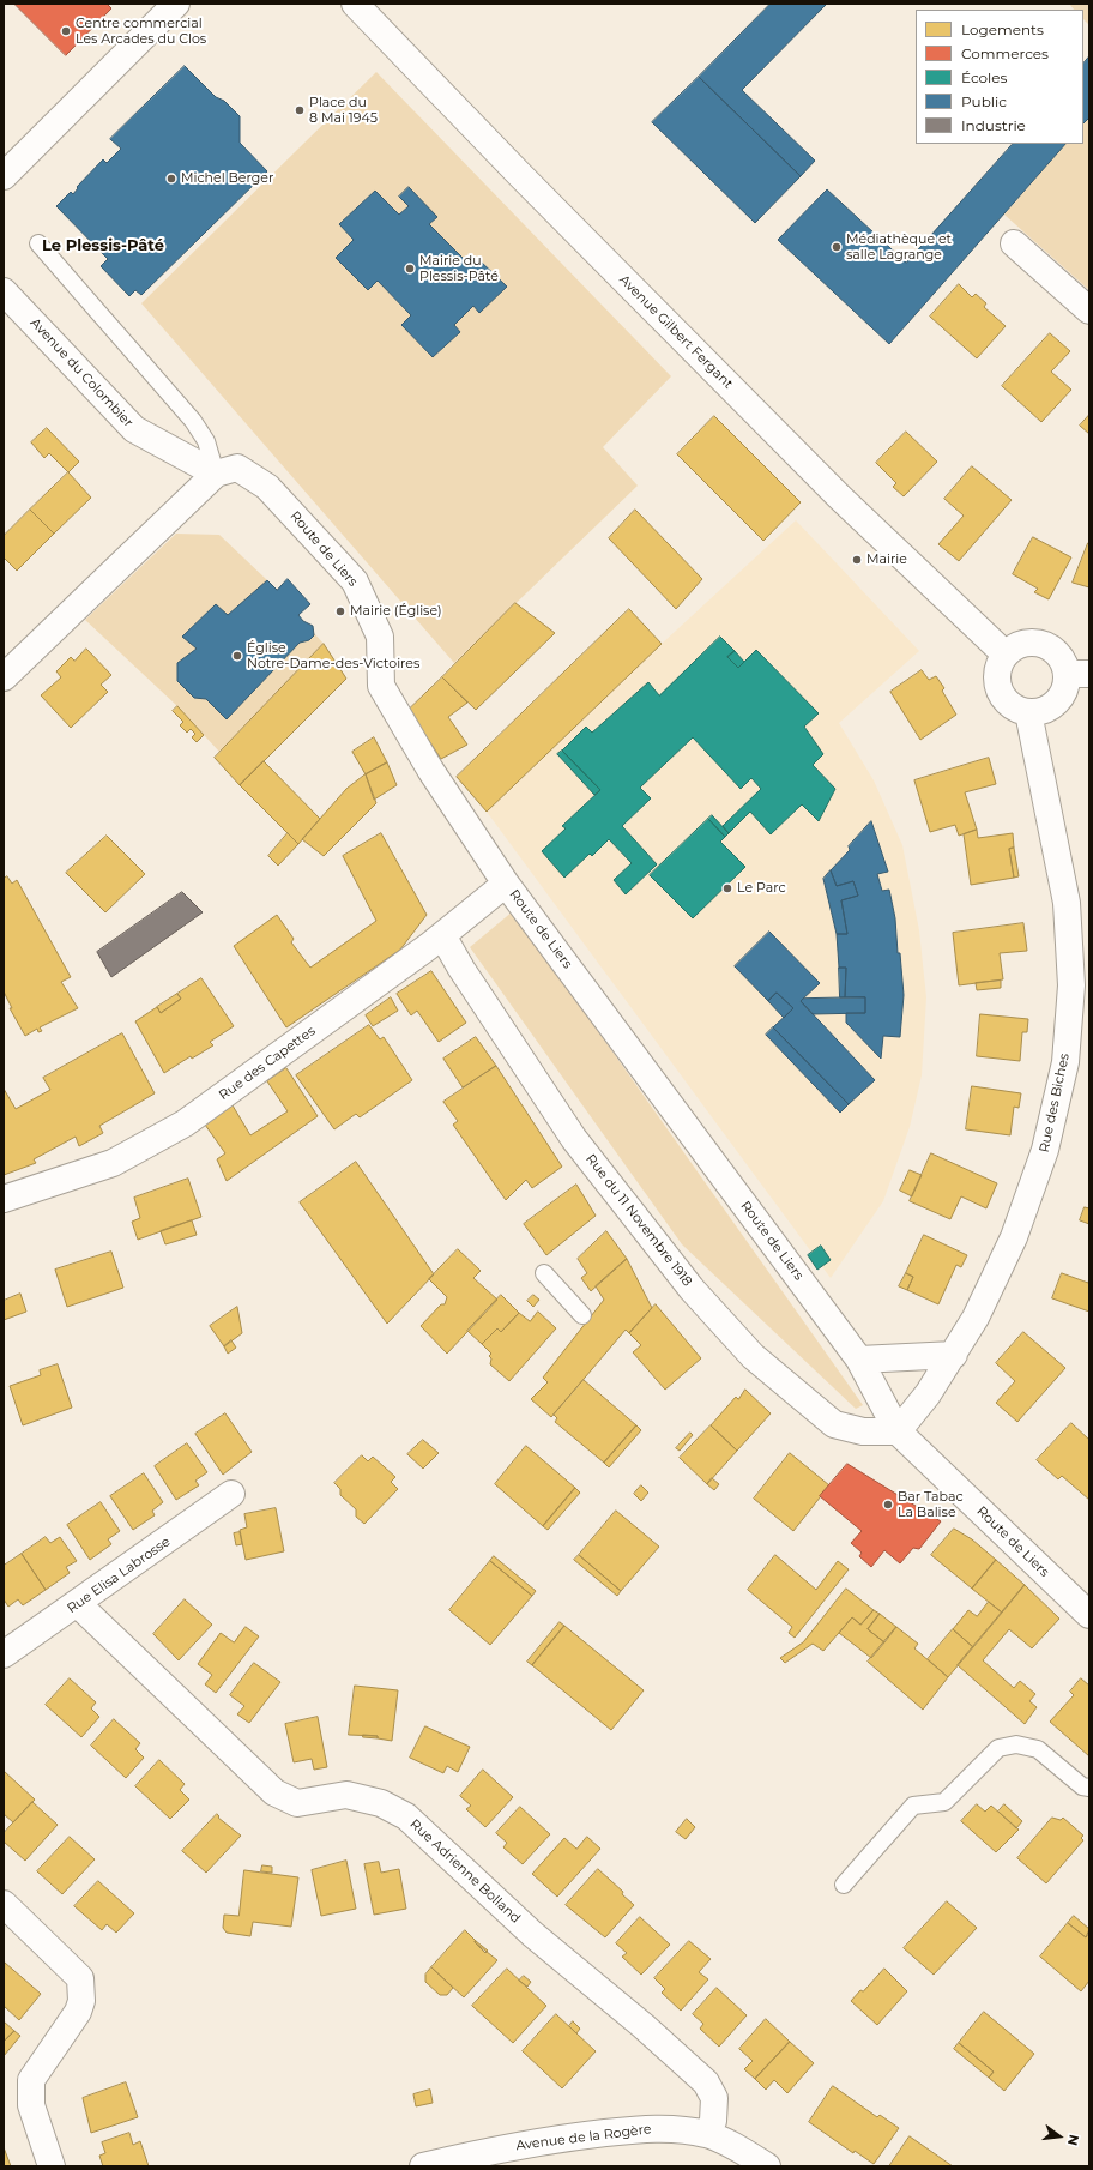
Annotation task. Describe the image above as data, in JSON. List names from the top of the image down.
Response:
{
  "streets": {
    "street": [
      "Avenue Gilbert Fergant",
      "Avenue du Colombier",
      "Route de Liers",
      "Rue des Capettes",
      "Rue des Biches",
      "Rue du 11 Novembre 1918",
      "Rue Elisa Labrosse",
      "Rue Adrienne Bolland",
      "Avenue de la Rogère"
    ]
  },
  "crossings": [
    ["Avenue Gilbert Fergant", "Rue des Biches"],
    ["Avenue du Colombier", "Route de Liers"],
    ["Route de Liers", "Rue des Capettes"],
    ["Route de Liers", "Rue des Biches"],
    ["Route de Liers", "Rue du 11 Novembre 1918"],
    ["Rue des Capettes", "Rue du 11 Novembre 1918"],
    ["Rue des Biches", "Rue du 11 Novembre 1918"],
    ["Rue Elisa Labrosse", "Rue Adrienne Bolland"],
    ["Rue Adrienne Bolland", "Avenue de la Rogère"]
  ],
  "districts": ["Le Plessis-Pâté"],
  "places": [
    "Centre commercial Les Arcades du Clos",
    "Place du 8 Mai 1945",
    "Michel Berger",
    "Médiathèque et salle Lagrange",
    "Mairie du Plessis-Pâté",
    "Mairie",
    "Mairie (Église)",
    "Église Notre-Dame-des-Victoires",
    "Le Parc",
    "Bar Tabac La Balise"
  ],
  "legend": [
    "Logements",
    "Commerces",
    "Écoles",
    "Public",
    "Industrie"
  ],
  "north": "right"
}
